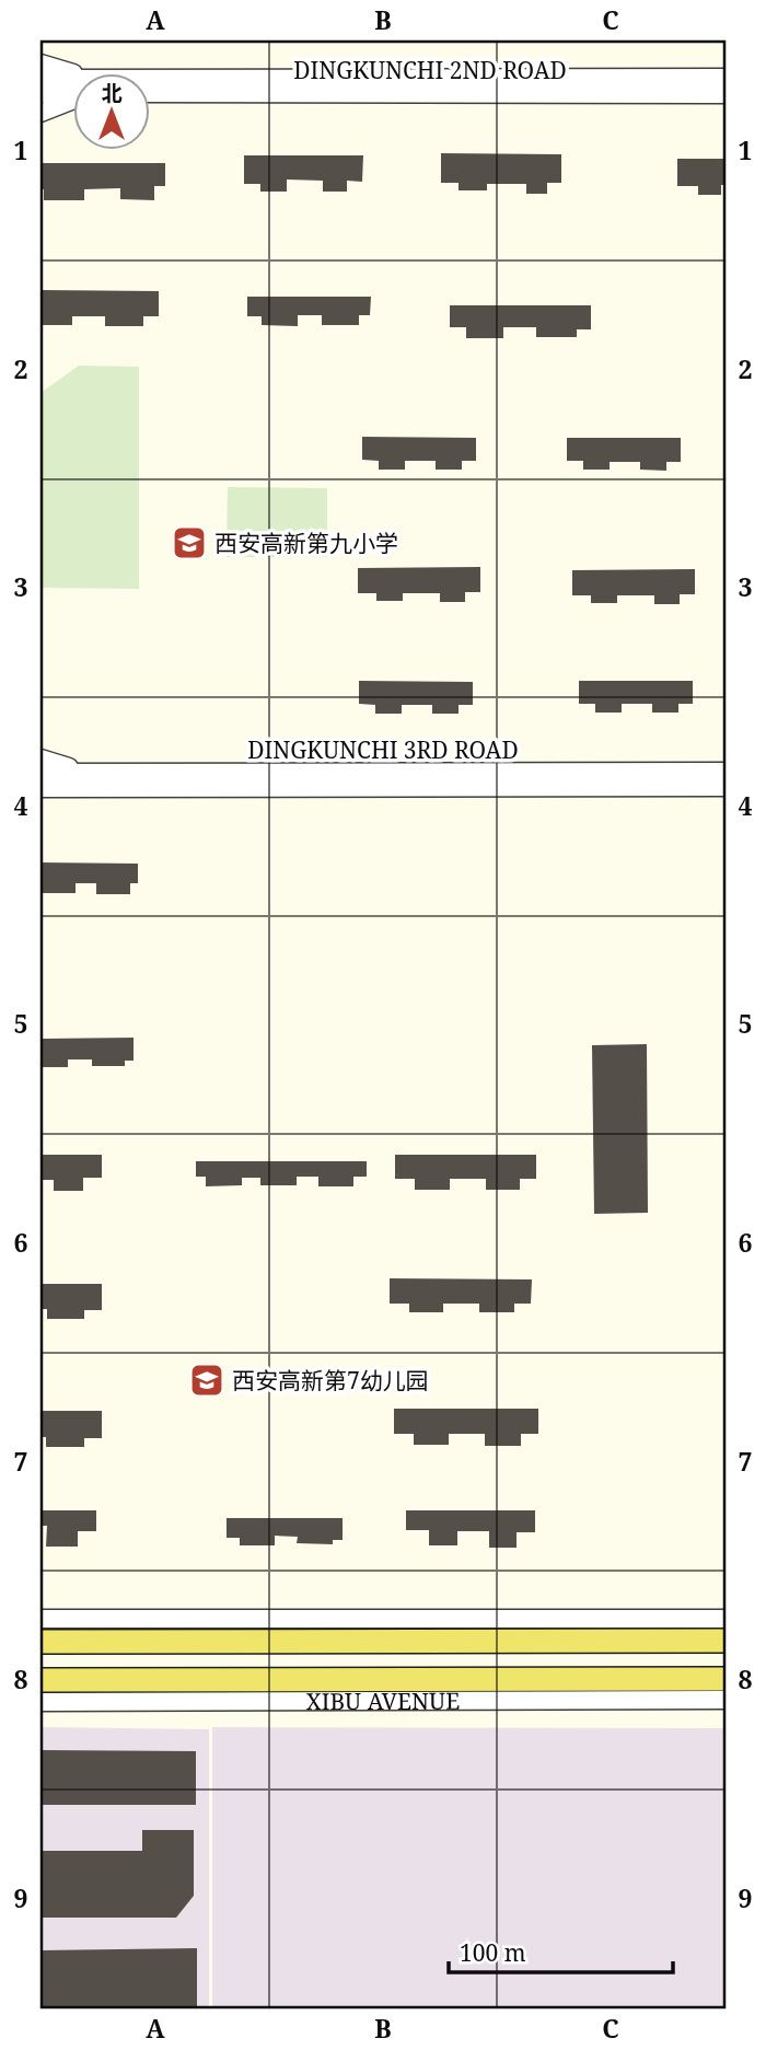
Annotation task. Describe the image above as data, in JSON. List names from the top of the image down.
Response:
{
  "streets": {
    "main road": ["XIBU AVENUE"],
    "street": ["DINGKUNCHI 2ND ROAD", "DINGKUNCHI 3RD ROAD"]
  },
  "places": {
    "school or university": ["西安高新第九小学", "西安高新第7幼儿园"]
  },
  "scale_bar": "100 m",
  "north": "top",
  "grid": {
    "columns": ["A", "B", "C"],
    "rows": [
      "1",
      "2",
      "3",
      "4",
      "5",
      "6",
      "7",
      "8",
      "9"
    ]
  }
}
